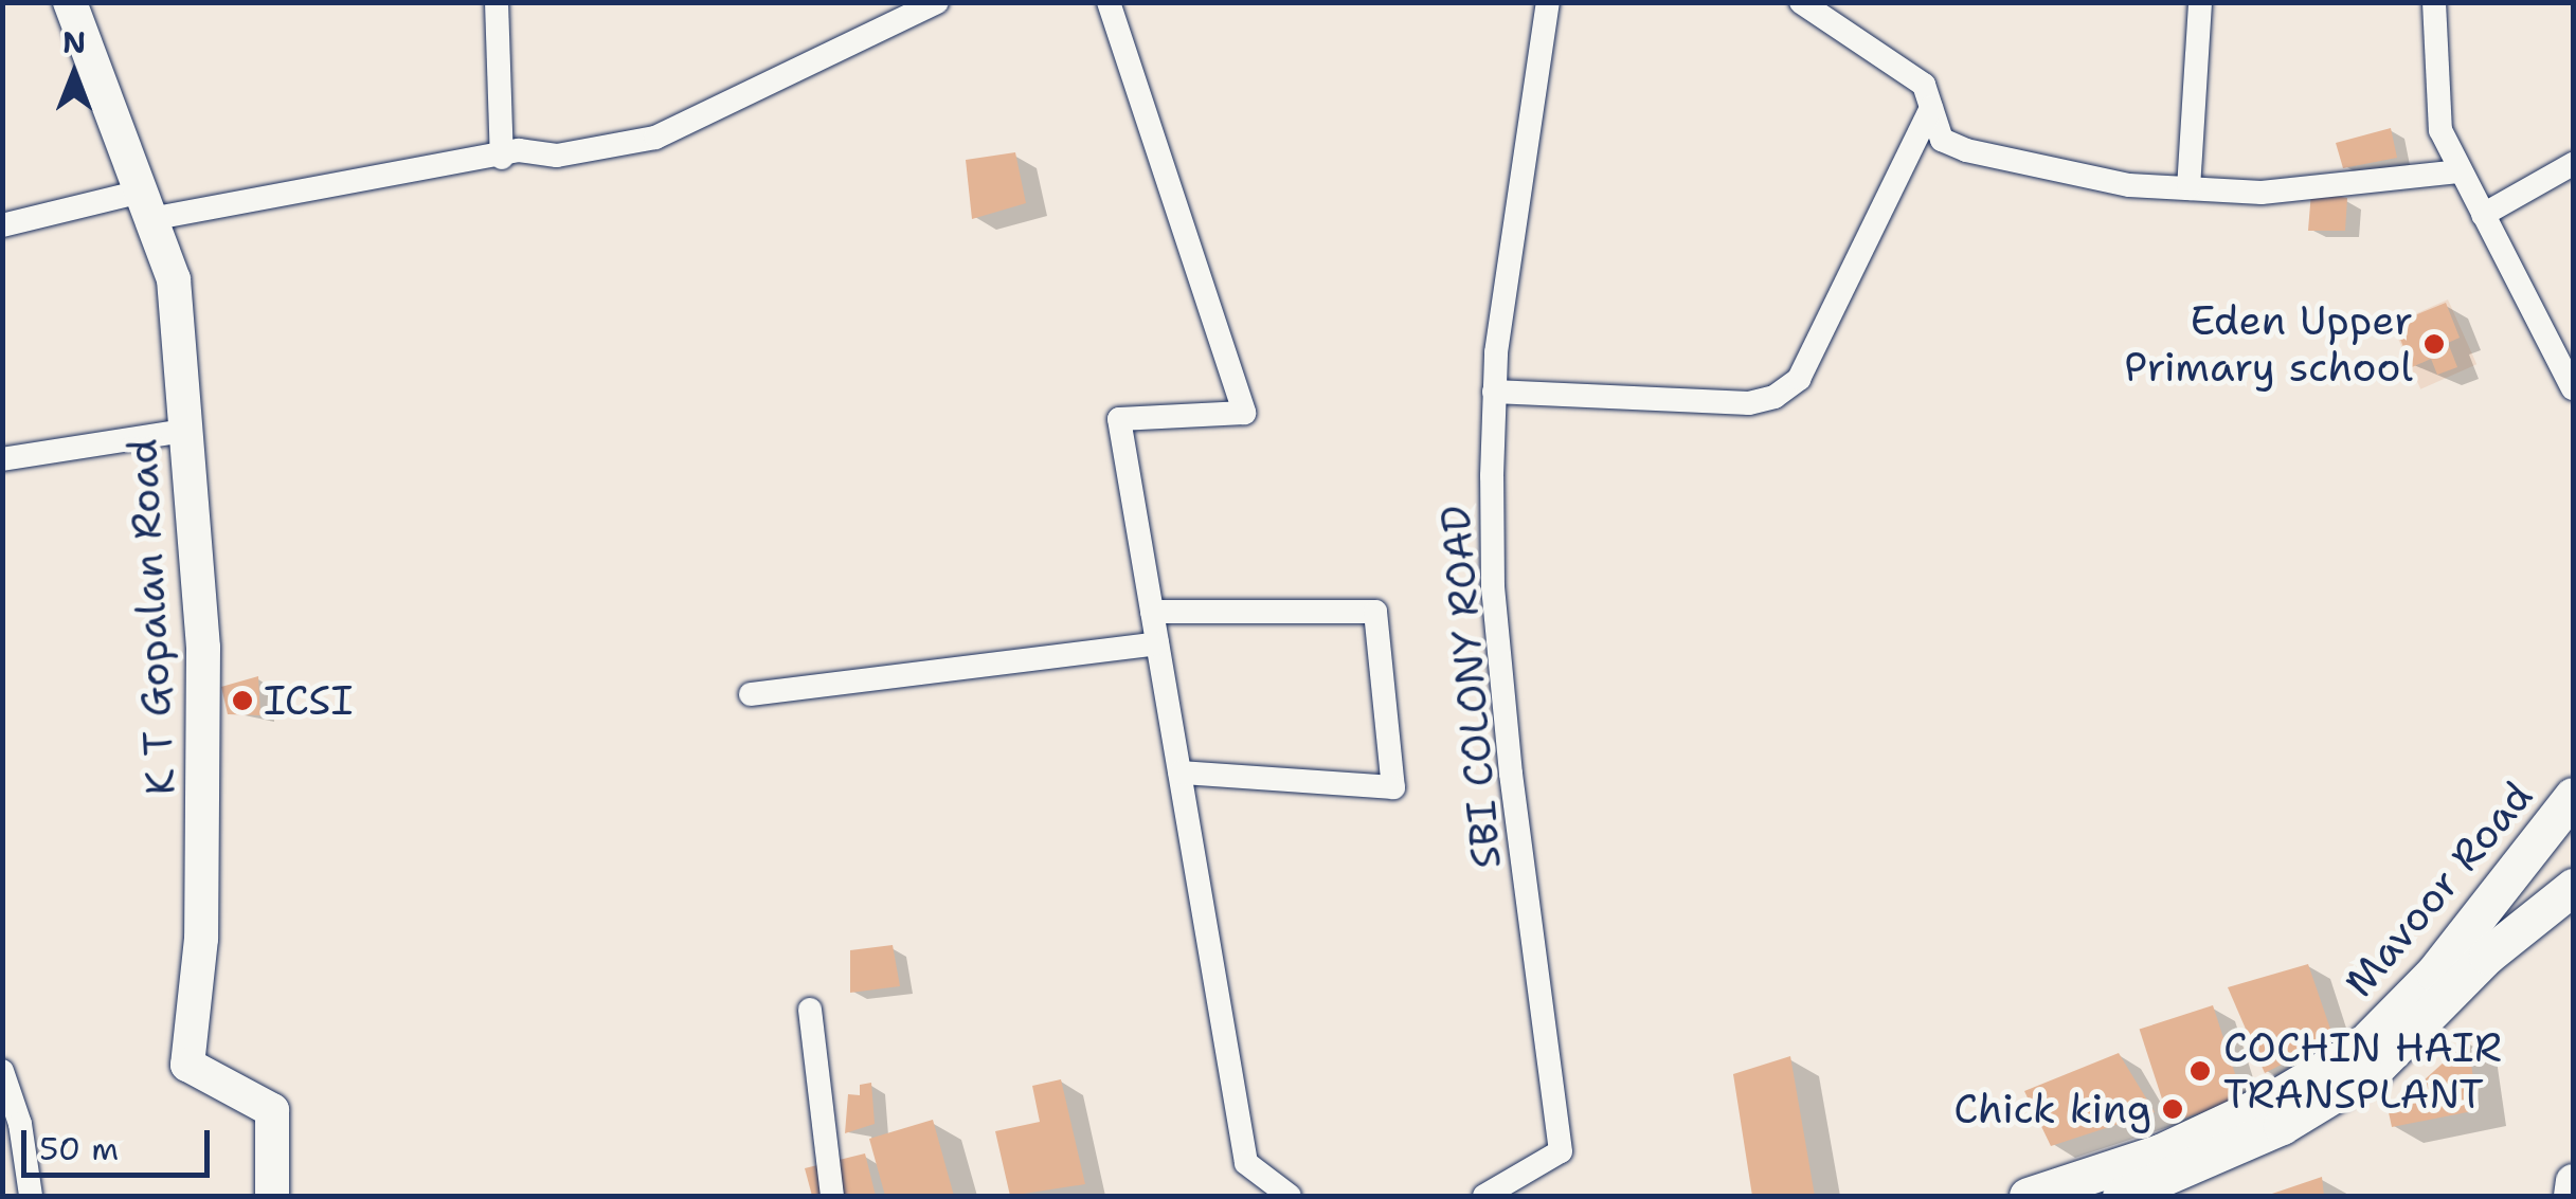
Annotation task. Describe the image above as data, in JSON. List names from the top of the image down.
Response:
{
  "streets": {
    "main road": ["Mavoor Road"],
    "street": ["K T Gopalan Road", "SBI COLONY ROAD"]
  },
  "places": [
    "Eden Upper Primary school",
    "ICSI",
    "COCHIN HAIR TRANSPLANT",
    "Chick king"
  ],
  "scale_bar": "50 m",
  "north": "top"
}
